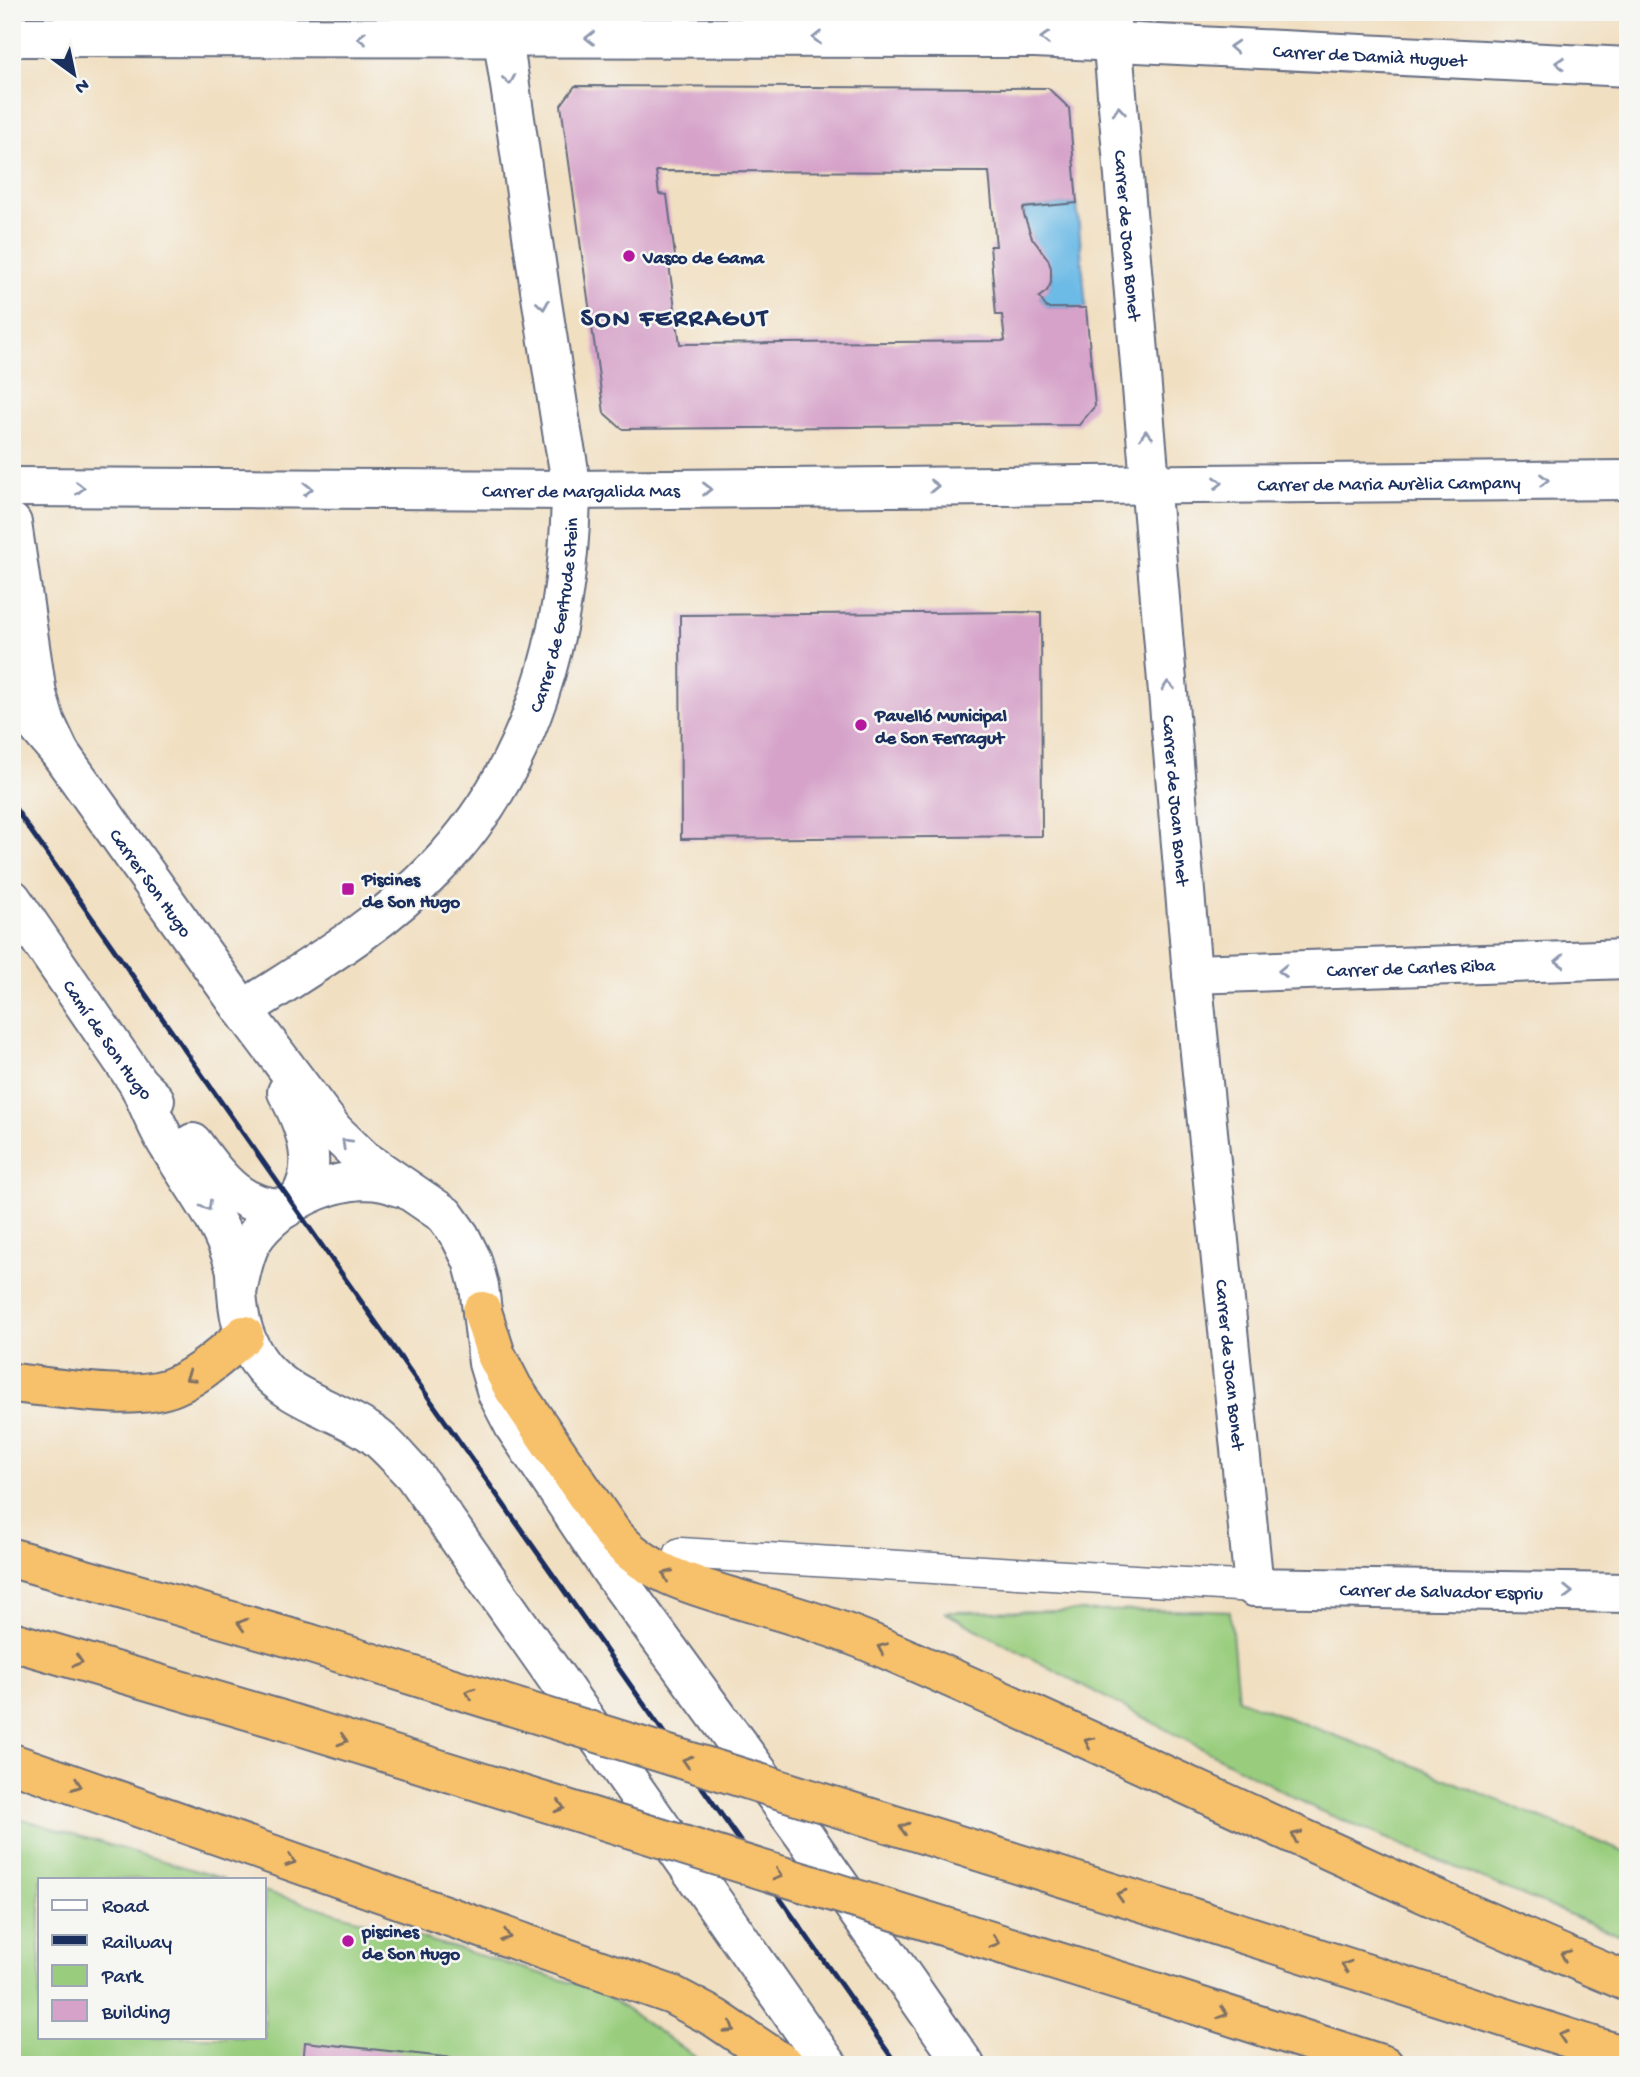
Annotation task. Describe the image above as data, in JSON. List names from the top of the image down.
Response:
{
  "streets": {
    "street": [
      "Carrer de Damià Huguet",
      "Carrer de Joan Bonet",
      "Carrer de Maria Aurèlia Campany",
      "Carrer de Margalida Mas",
      "Carrer de Gertrude Stein",
      "Carrer Son Hugo",
      "Carrer de Carles Riba",
      "Camí de Son Hugo",
      "Carrer de Salvador Espriu"
    ]
  },
  "crossings": [
    ["Carrer de Damià Huguet", "Carrer de Joan Bonet"],
    ["Carrer de Damià Huguet", "Carrer de Gertrude Stein"],
    ["Carrer de Joan Bonet", "Carrer de Maria Aurèlia Campany"],
    ["Carrer de Joan Bonet", "Carrer de Margalida Mas"],
    ["Carrer de Joan Bonet", "Carrer de Carles Riba"],
    ["Carrer de Joan Bonet", "Carrer de Salvador Espriu"],
    ["Carrer de Maria Aurèlia Campany", "Carrer de Margalida Mas"],
    ["Carrer de Margalida Mas", "Carrer de Gertrude Stein"],
    ["Carrer de Gertrude Stein", "Carrer Son Hugo"]
  ],
  "one_way": [
    "Carrer de Damià Huguet",
    "Carrer de Joan Bonet",
    "Carrer de Maria Aurèlia Campany",
    "Carrer de Margalida Mas",
    "Carrer de Gertrude Stein",
    "Carrer de Carles Riba",
    "Carrer de Salvador Espriu"
  ],
  "districts": ["SON FERRAGUT"],
  "places": {
    "other": ["Vasco de Gama", "Pavelló Municipal de Son Ferragut", "piscines de Son Hugo"],
    "transit": ["Piscines de Son Hugo"]
  },
  "legend": [
    "Road",
    "Railway",
    "Park",
    "Building"
  ],
  "north": "bottom right"
}
